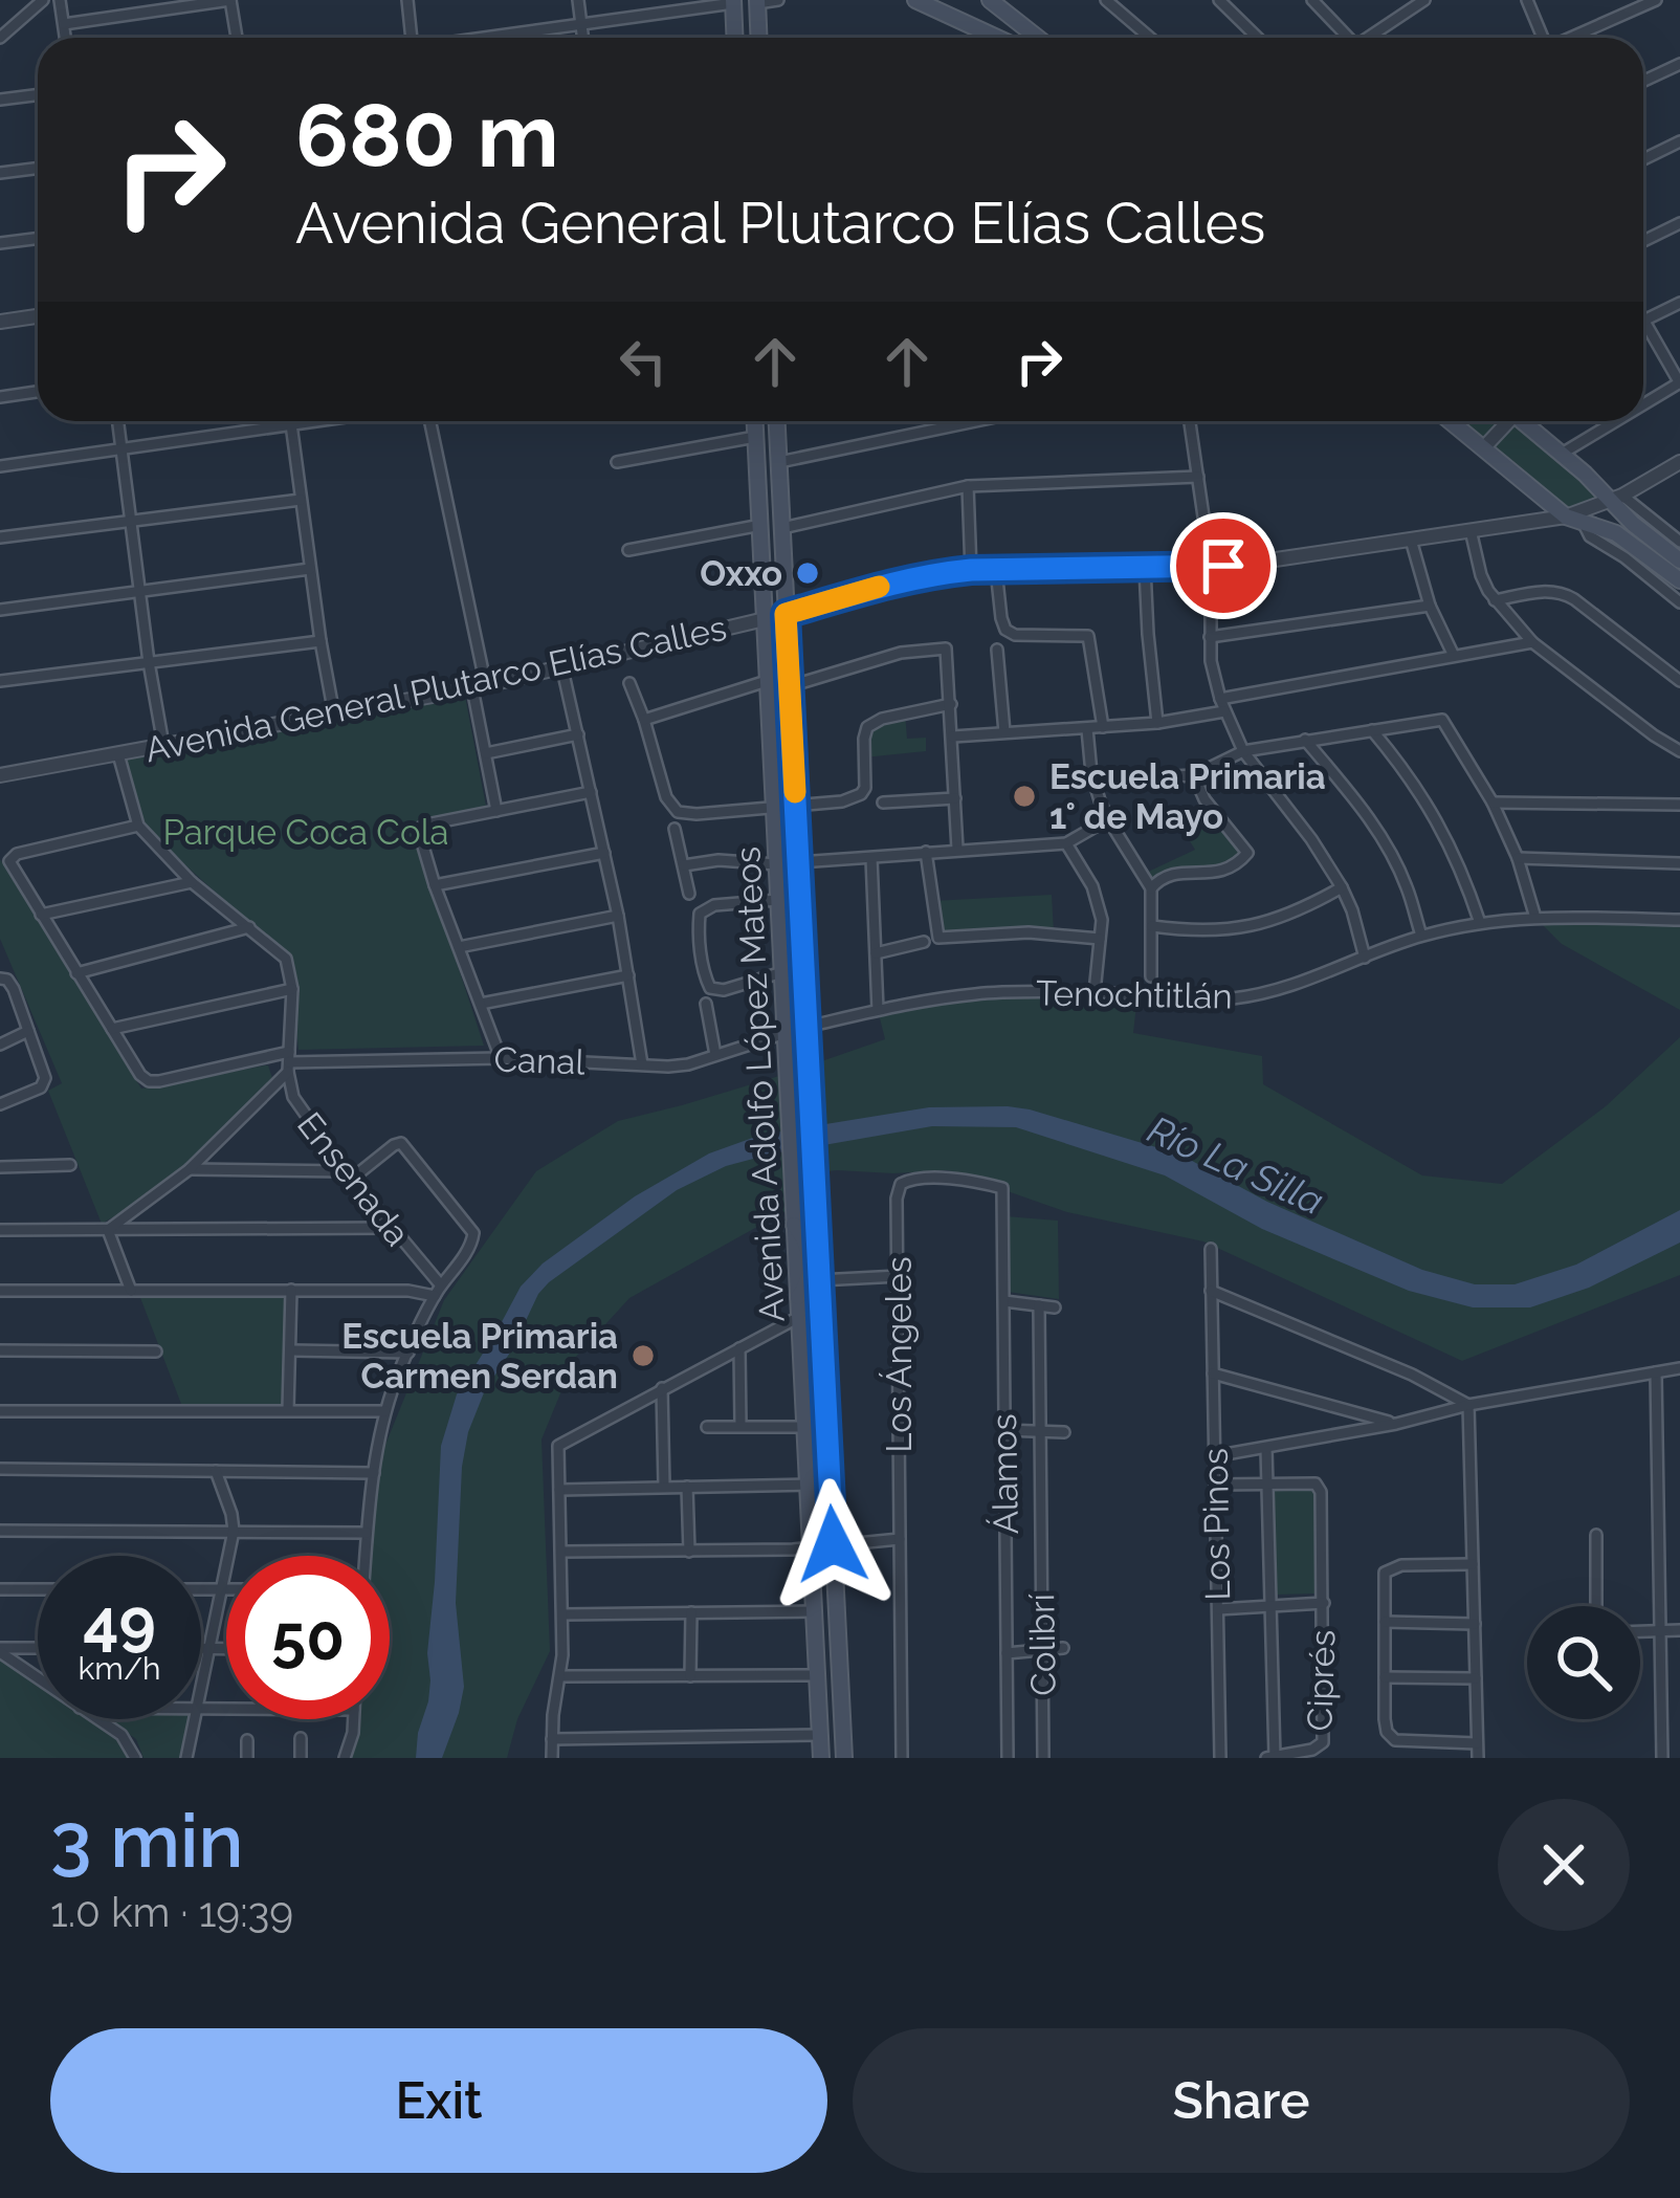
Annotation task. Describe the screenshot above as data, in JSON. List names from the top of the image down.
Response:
{
  "streets": {
    "main road": ["Avenida Adolfo López Mateos"],
    "street": [
      "Avenida General Plutarco Elías Calles",
      "Tenochtitlán",
      "Canal",
      "Ensenada",
      "Los Ángeles",
      "Álamos",
      "Los Pinos",
      "Colibrí",
      "Ciprés"
    ]
  },
  "crossings": [
    ["Avenida General Plutarco Elías Calles", "Avenida Adolfo López Mateos"],
    ["Tenochtitlán", "Avenida Adolfo López Mateos"],
    ["Canal", "Avenida Adolfo López Mateos"],
    ["Canal", "Ensenada"],
    ["Los Ángeles", "Álamos"]
  ],
  "water": ["Río La Silla"],
  "parks": ["Parque Coca Cola"],
  "places": ["Oxxo", "Escuela Primaria 1° de Mayo", "Escuela Primaria Carmen Serdan"],
  "page": {
    "turn": ["680 m", "Avenida General Plutarco Elías Calles"],
    "speed": "49 km/h",
    "limit": "50",
    "heading": ["3 min", "1.0 km · 19:39"],
    "buttons": ["Exit", "Share"]
  }
}
